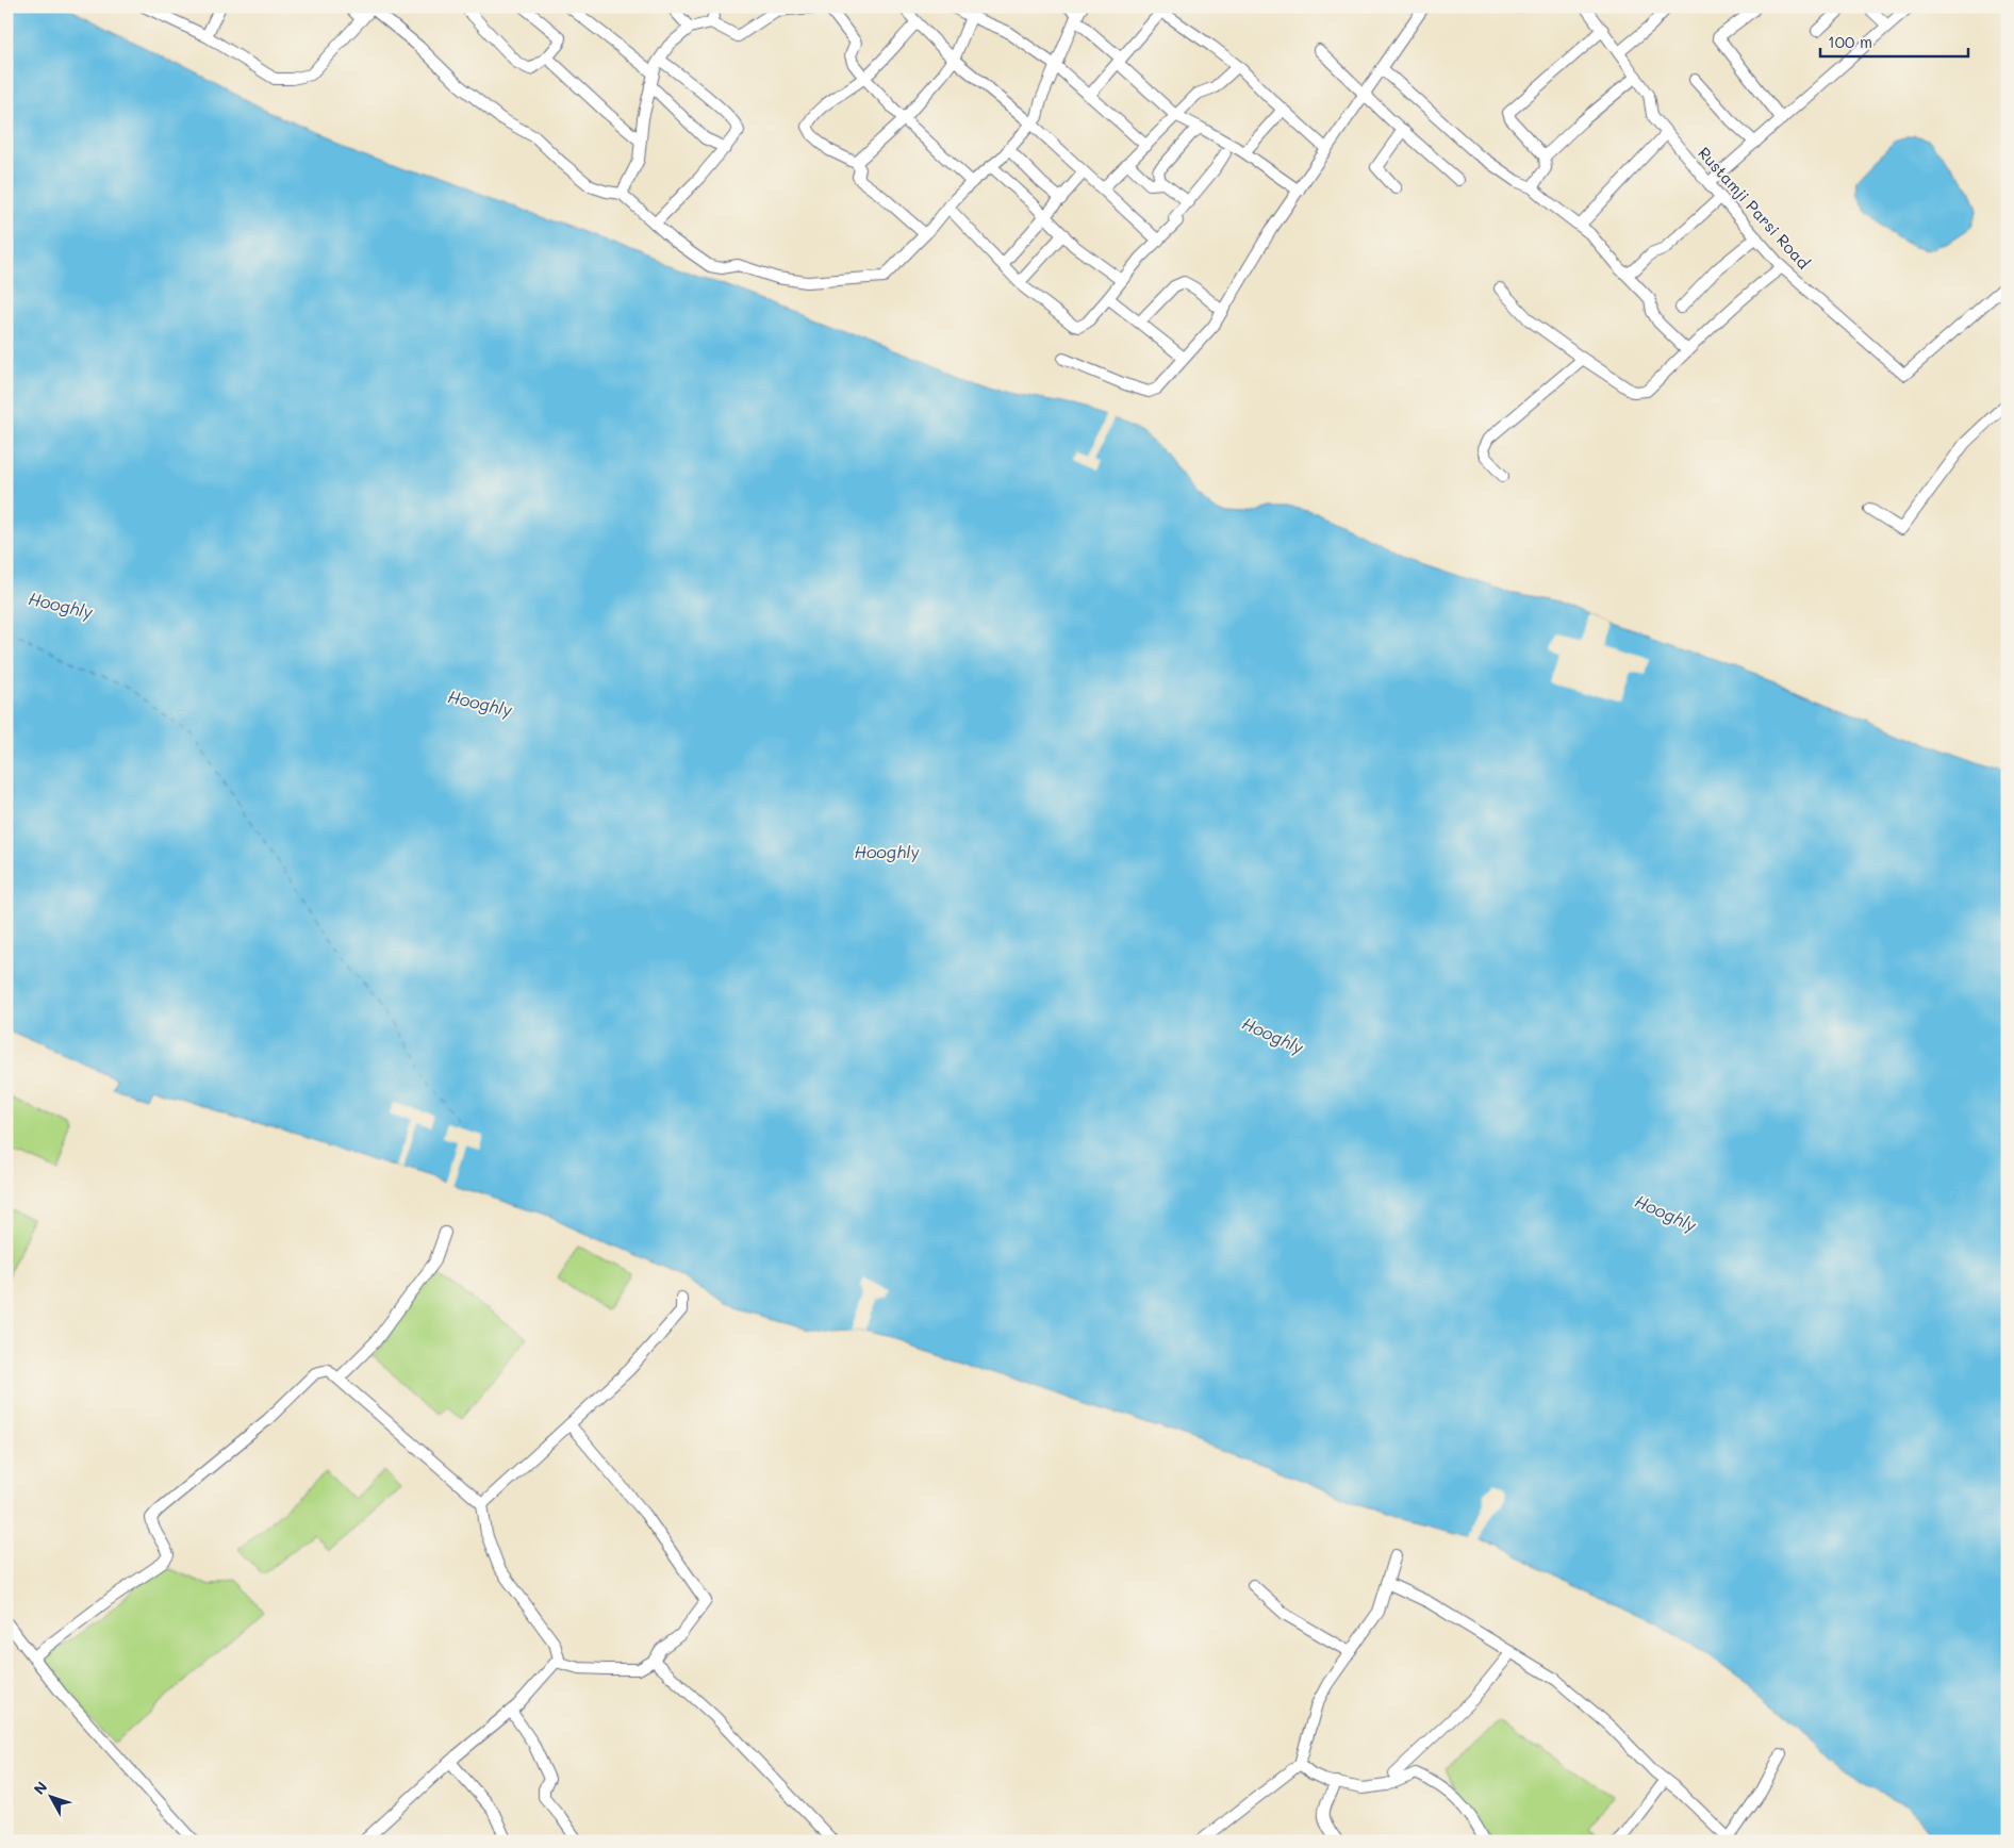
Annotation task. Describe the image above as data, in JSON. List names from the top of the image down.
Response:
{
  "streets": {
    "street": ["Rustamji Parsi Road"]
  },
  "water": ["Hooghly"],
  "scale_bar": "100 m",
  "north": "top left"
}
